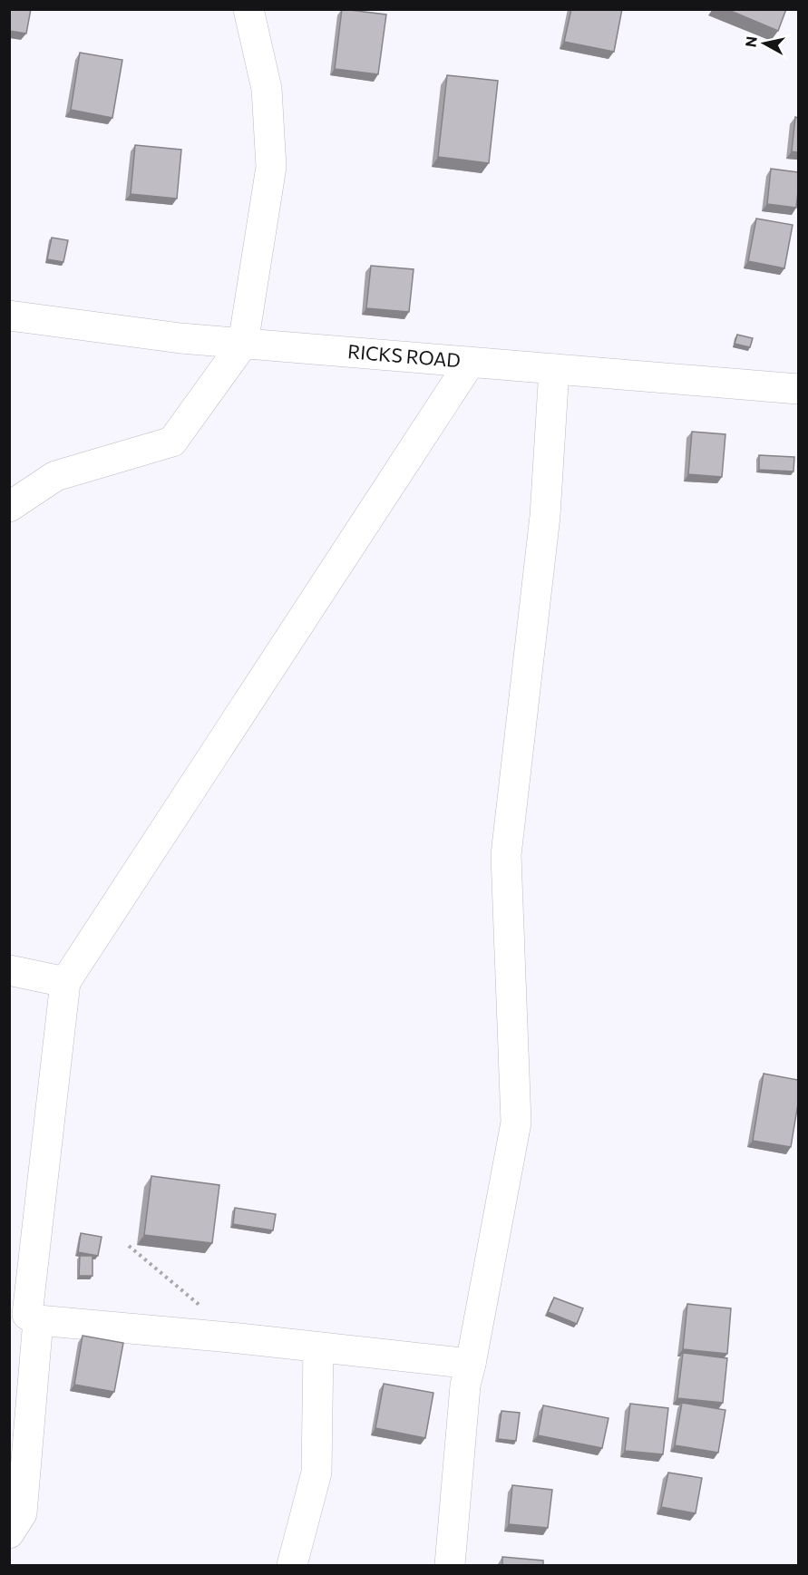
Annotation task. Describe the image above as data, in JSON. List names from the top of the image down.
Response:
{
  "streets": {
    "street": ["RICKS ROAD"]
  },
  "north": "left"
}
